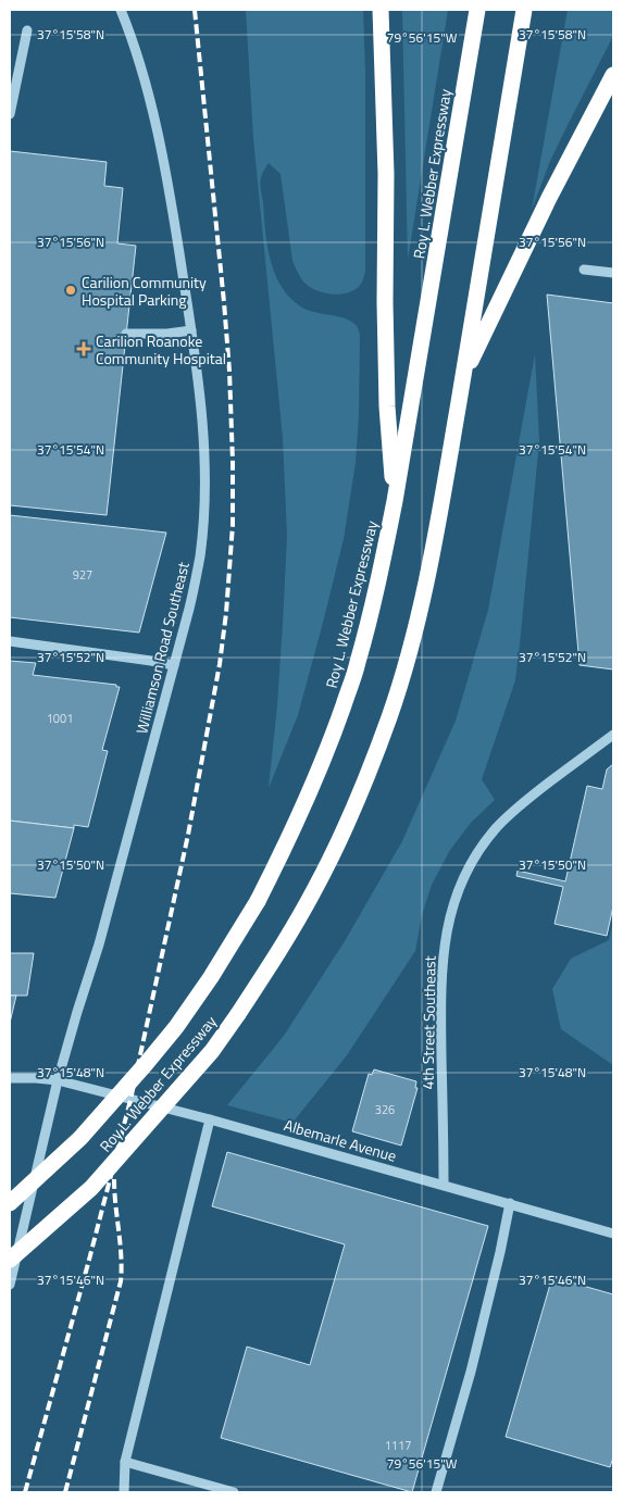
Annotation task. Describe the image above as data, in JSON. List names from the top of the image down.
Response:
{
  "streets": {
    "highway": ["Roy L. Webber Expressway"],
    "street": ["Williamson Road Southeast", "4th Street Southeast", "Albemarle Avenue"]
  },
  "crossings": [
    ["Williamson Road Southeast", "Albemarle Avenue"],
    ["4th Street Southeast", "Albemarle Avenue"]
  ],
  "places": {
    "other": ["Carilion Community Hospital Parking"],
    "health": ["Carilion Roanoke Community Hospital"]
  },
  "house_numbers": [
    "927",
    "1001",
    "326",
    "1117"
  ],
  "coordinates": [
    "37°15'58\"N",
    "79°56'15\"W",
    "37°15'56\"N",
    "37°15'54\"N",
    "37°15'52\"N",
    "37°15'50\"N",
    "37°15'48\"N",
    "37°15'46\"N"
  ]
}
